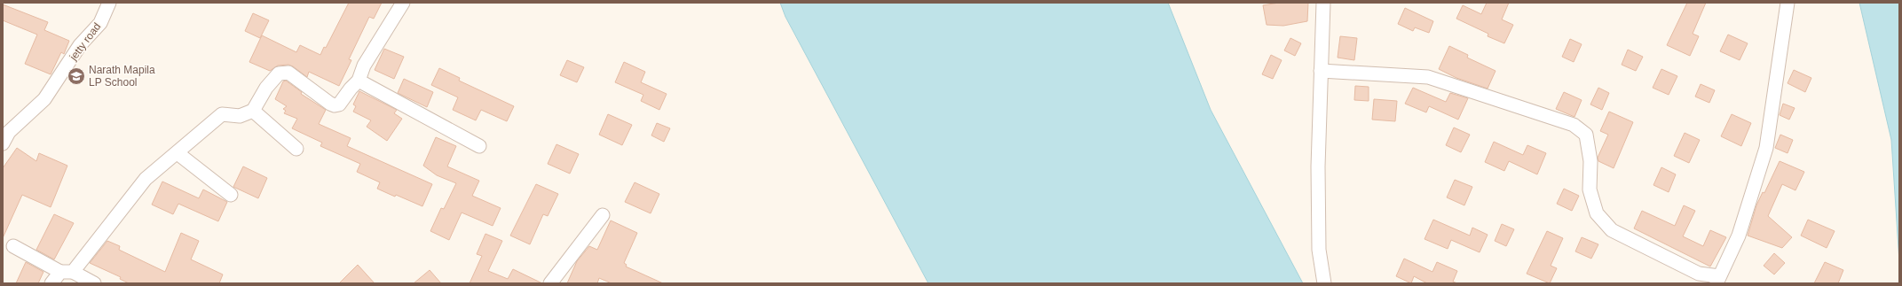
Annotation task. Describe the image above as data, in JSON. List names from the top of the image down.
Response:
{
  "streets": {
    "street": ["jetty road"]
  },
  "places": {
    "school or university": ["Narath Mapila LP School"]
  }
}
